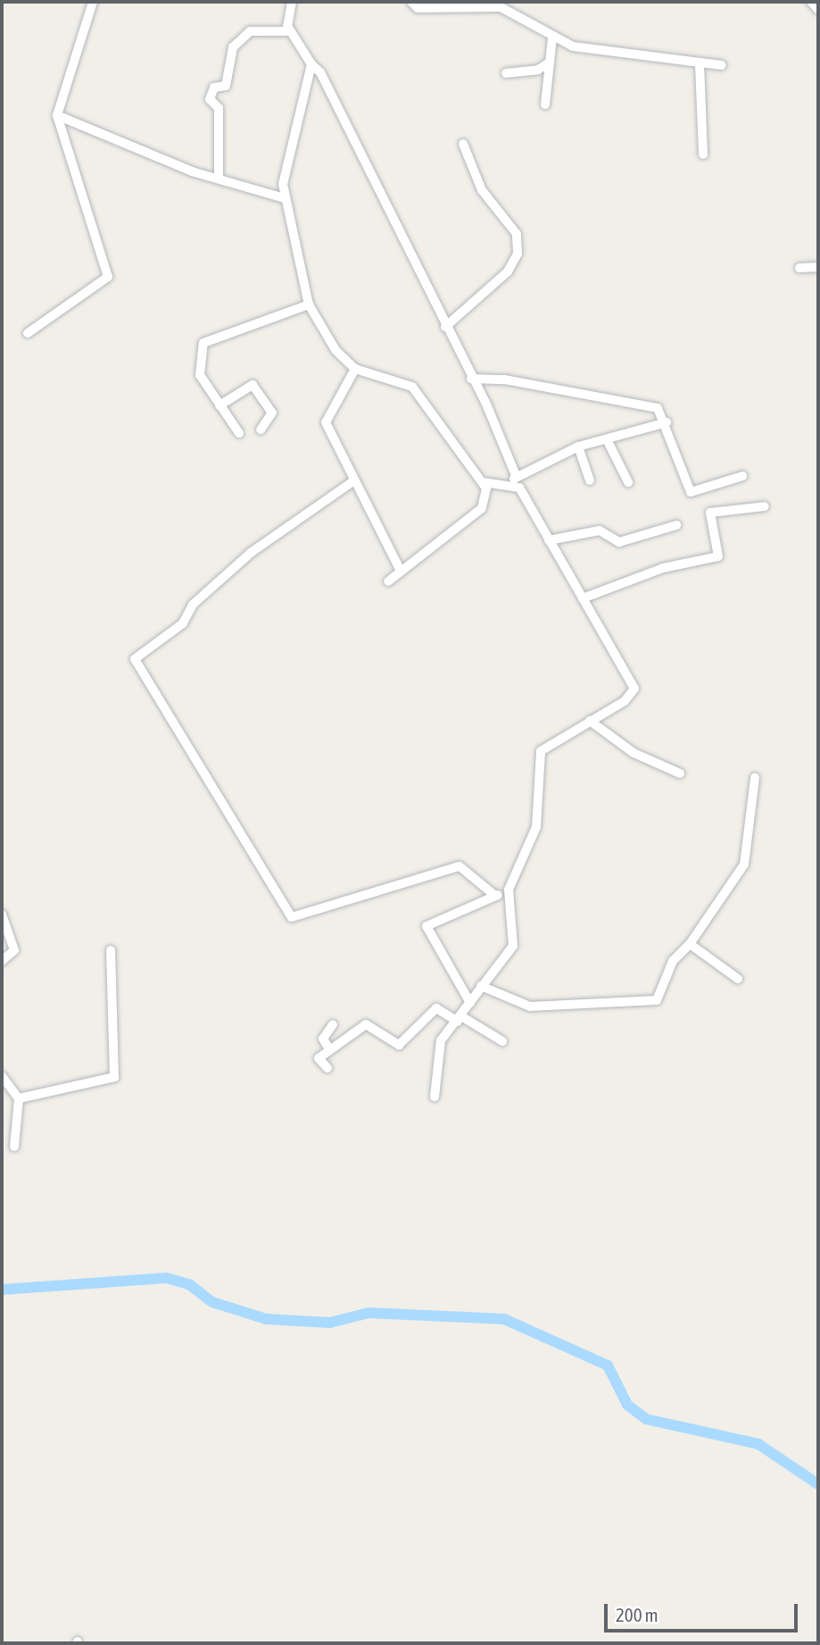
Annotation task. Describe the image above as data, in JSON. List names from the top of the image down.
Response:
{
  "scale_bar": "200 m"
}
